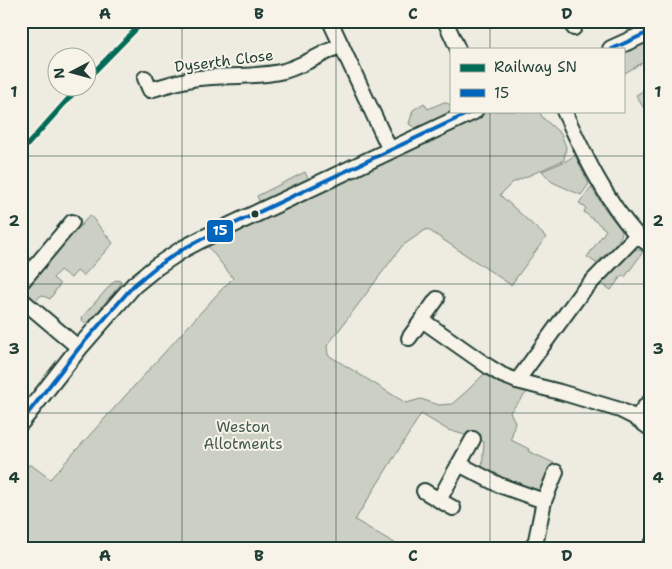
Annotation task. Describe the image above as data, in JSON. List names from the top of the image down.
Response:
{
  "streets": {
    "street": ["Dyserth Close"]
  },
  "parks": ["Weston Allotments"],
  "lines": ["rail line SN", "transit line 15"],
  "legend": ["Railway SN", "15"],
  "north": "left",
  "grid": {
    "columns": [
      "A",
      "B",
      "C",
      "D"
    ],
    "rows": [
      "1",
      "2",
      "3",
      "4"
    ]
  }
}
